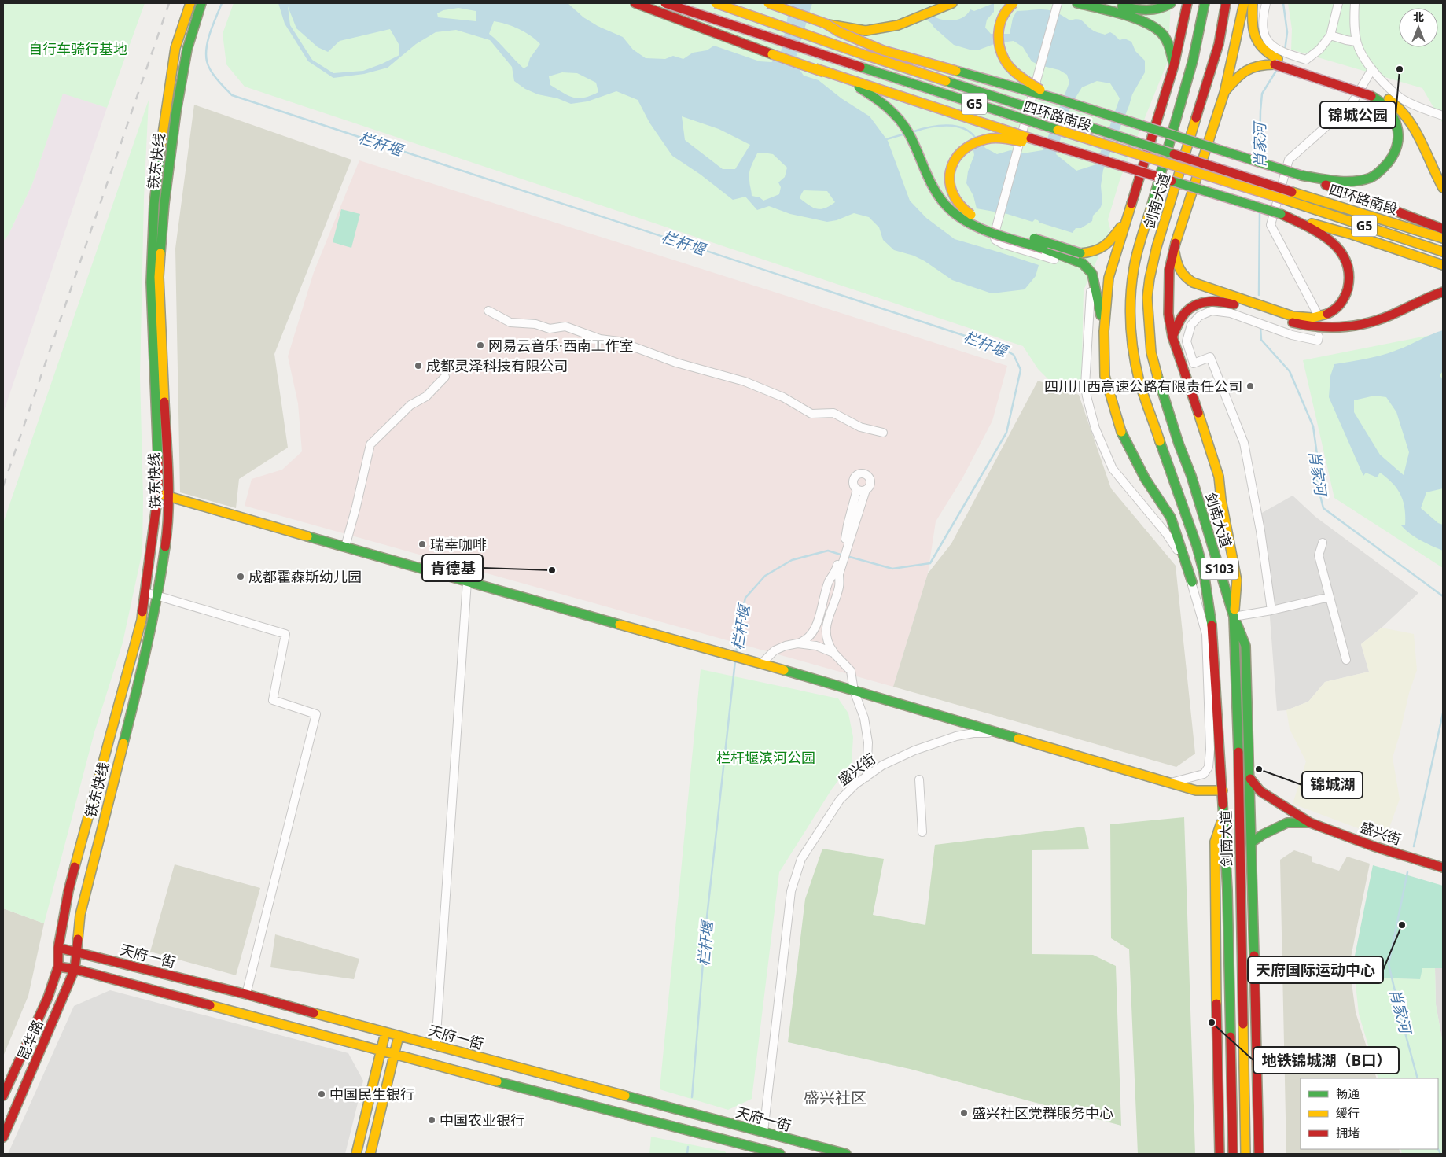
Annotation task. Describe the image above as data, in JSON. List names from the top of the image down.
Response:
{
  "streets": {
    "main road": [
      "G5",
      "四环路南段",
      "铁东快线",
      "剑南大道",
      "S103",
      "盛兴街",
      "天府一街",
      "昆华路"
    ]
  },
  "crossings": [
    ["铁东快线", "天府一街"],
    ["铁东快线", "昆华路"],
    ["剑南大道", "盛兴街"],
    ["盛兴街", "天府一街"],
    ["天府一街", "昆华路"]
  ],
  "districts": ["盛兴社区"],
  "water": ["栏杆堰", "肖家河"],
  "parks": ["自行车骑行基地", "栏杆堰滨河公园"],
  "places": [
    "锦城公园",
    "网易云音乐·西南工作室",
    "成都灵泽科技有限公司",
    "四川川西高速公路有限责任公司",
    "瑞幸咖啡",
    "肯德基",
    "成都霍森斯幼儿园",
    "锦城湖",
    "天府国际运动中心",
    "地铁锦城湖（B口）",
    "中国民生银行",
    "盛兴社区党群服务中心",
    "中国农业银行"
  ],
  "legend": ["畅通", "缓行", "拥堵"],
  "north": "top"
}
